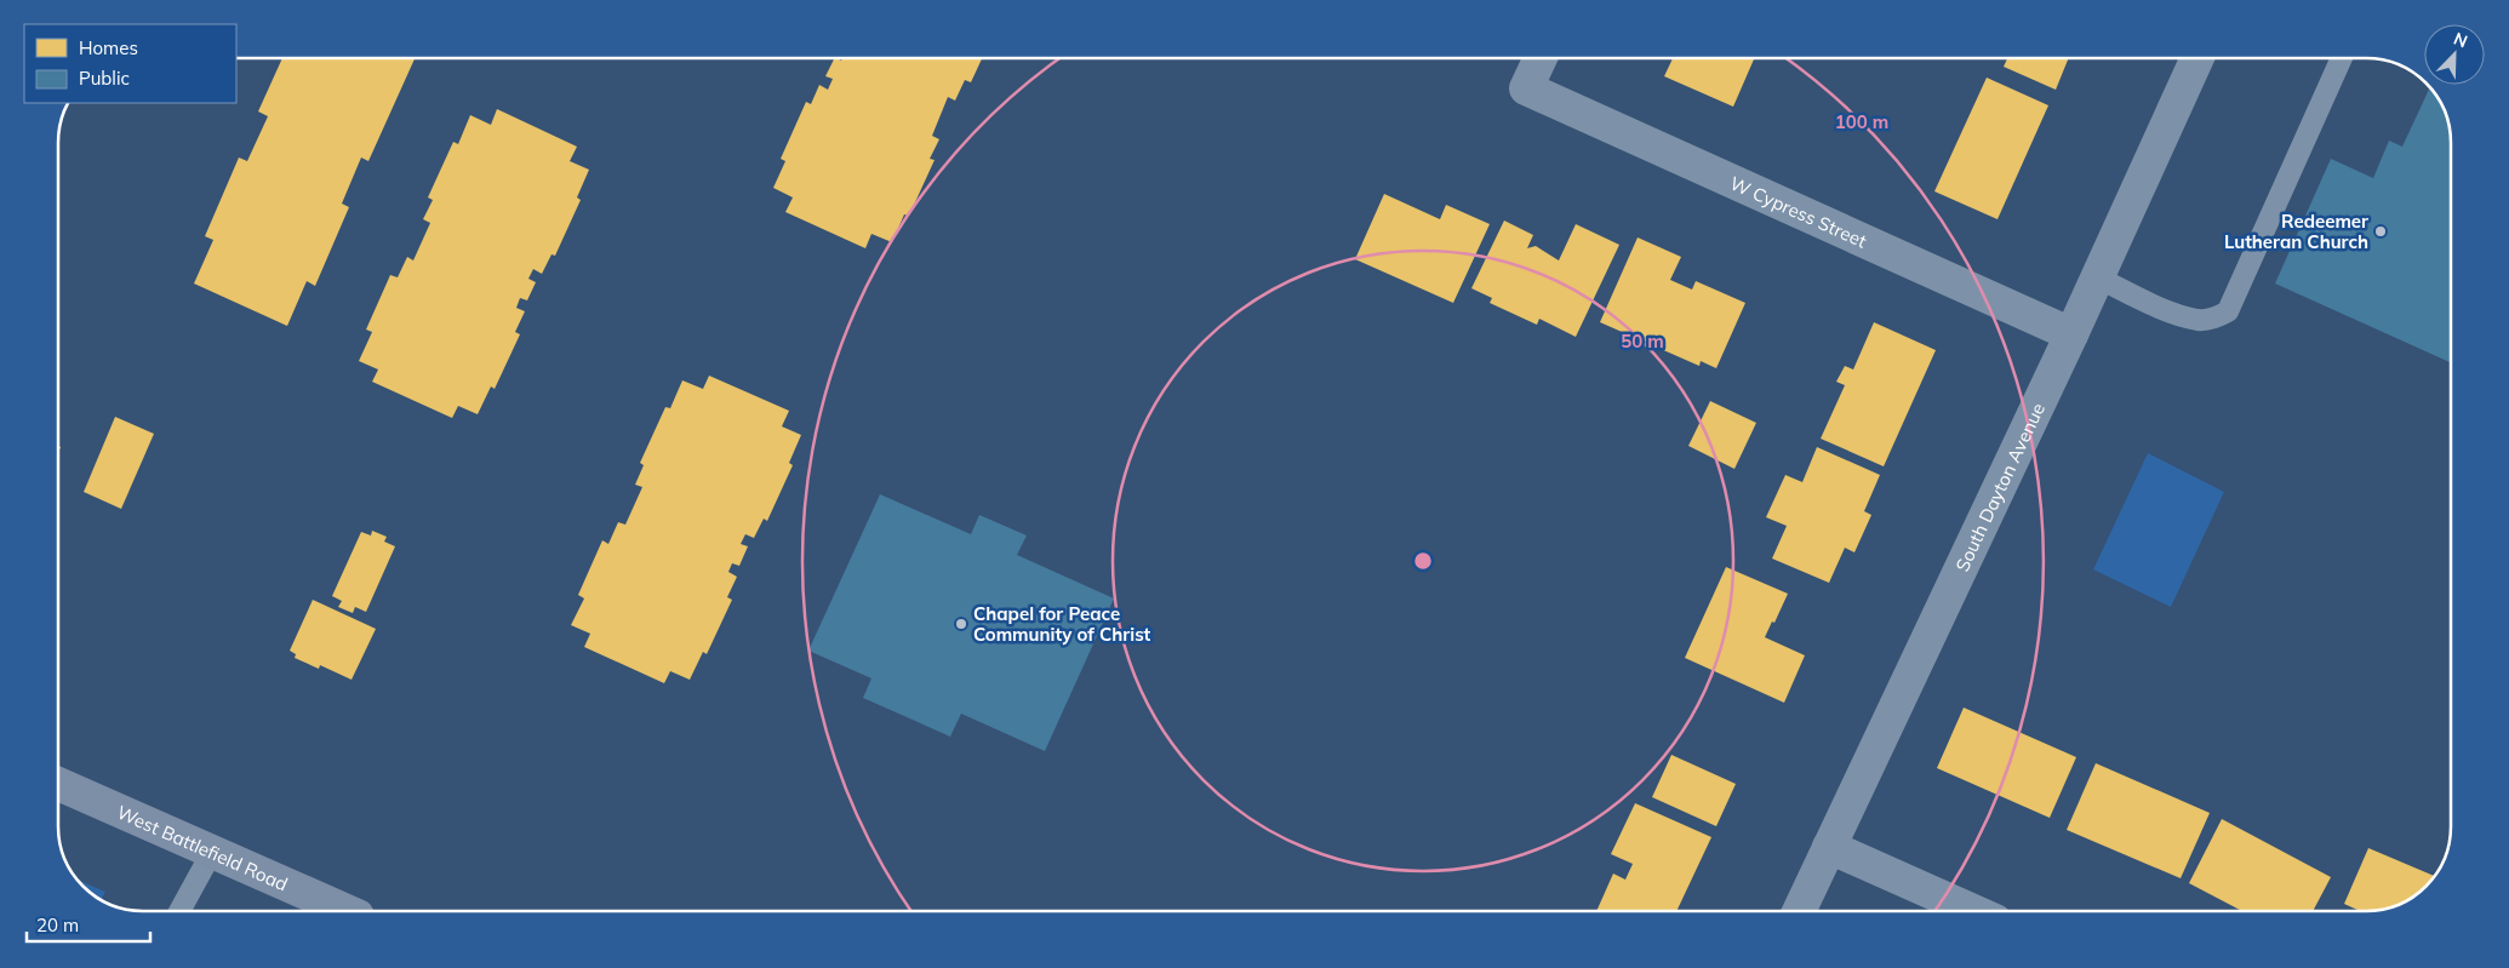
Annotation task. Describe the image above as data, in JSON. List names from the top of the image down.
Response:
{
  "streets": {
    "main road": ["West Battlefield Road"],
    "street": ["W Cypress Street", "South Dayton Avenue"]
  },
  "crossings": [
    ["W Cypress Street", "South Dayton Avenue"]
  ],
  "places": ["Redeemer Lutheran Church", "Chapel for Peace Community of Christ"],
  "legend": ["Homes", "Public"],
  "scale_bar": "20 m",
  "north": "top right",
  "rings": ["100 m", "50 m"]
}
